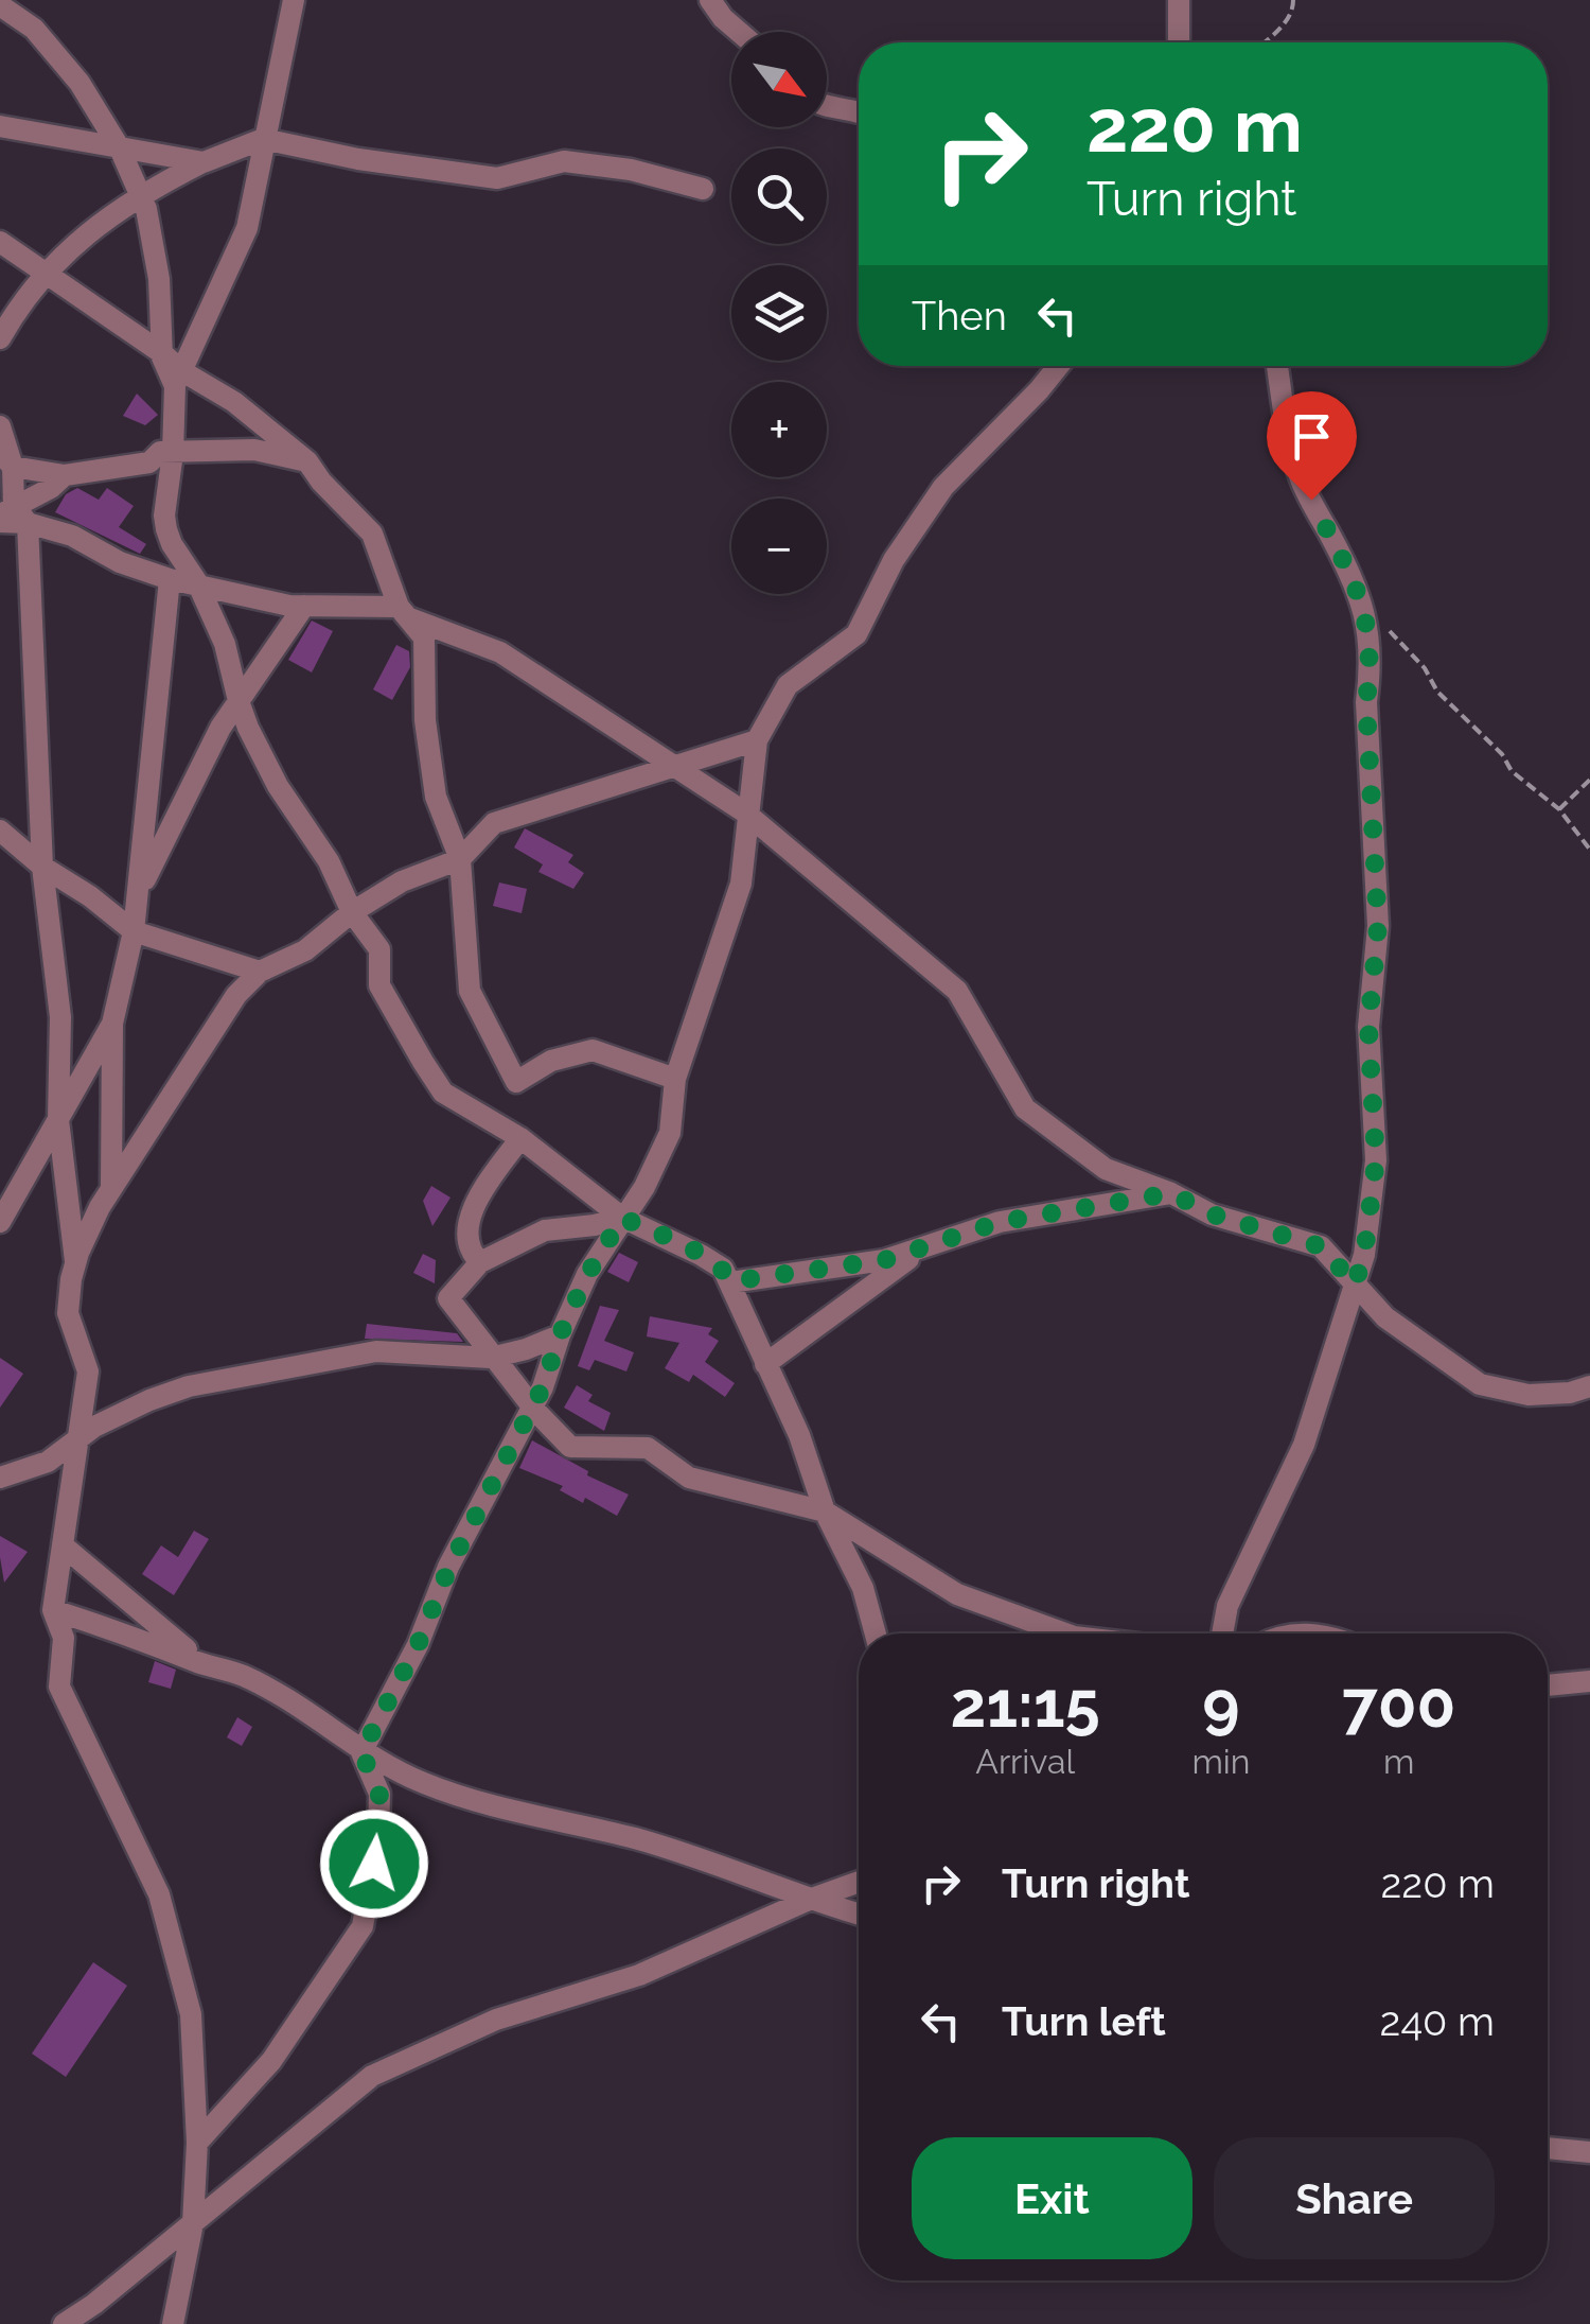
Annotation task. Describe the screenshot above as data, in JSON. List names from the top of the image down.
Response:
{
  "north": "bottom right",
  "page": {
    "map_buttons": ["+", "−"],
    "turn": ["220 m", "Turn right"],
    "then": "Then",
    "eta": [
      "21:15",
      "Arrival",
      "9",
      "min",
      "700",
      "m"
    ],
    "list": [
      {
        "name": "Turn right",
        "value": "220 m"
      },
      {
        "name": "Turn left",
        "value": "240 m"
      }
    ],
    "buttons": ["Exit", "Share"]
  }
}
